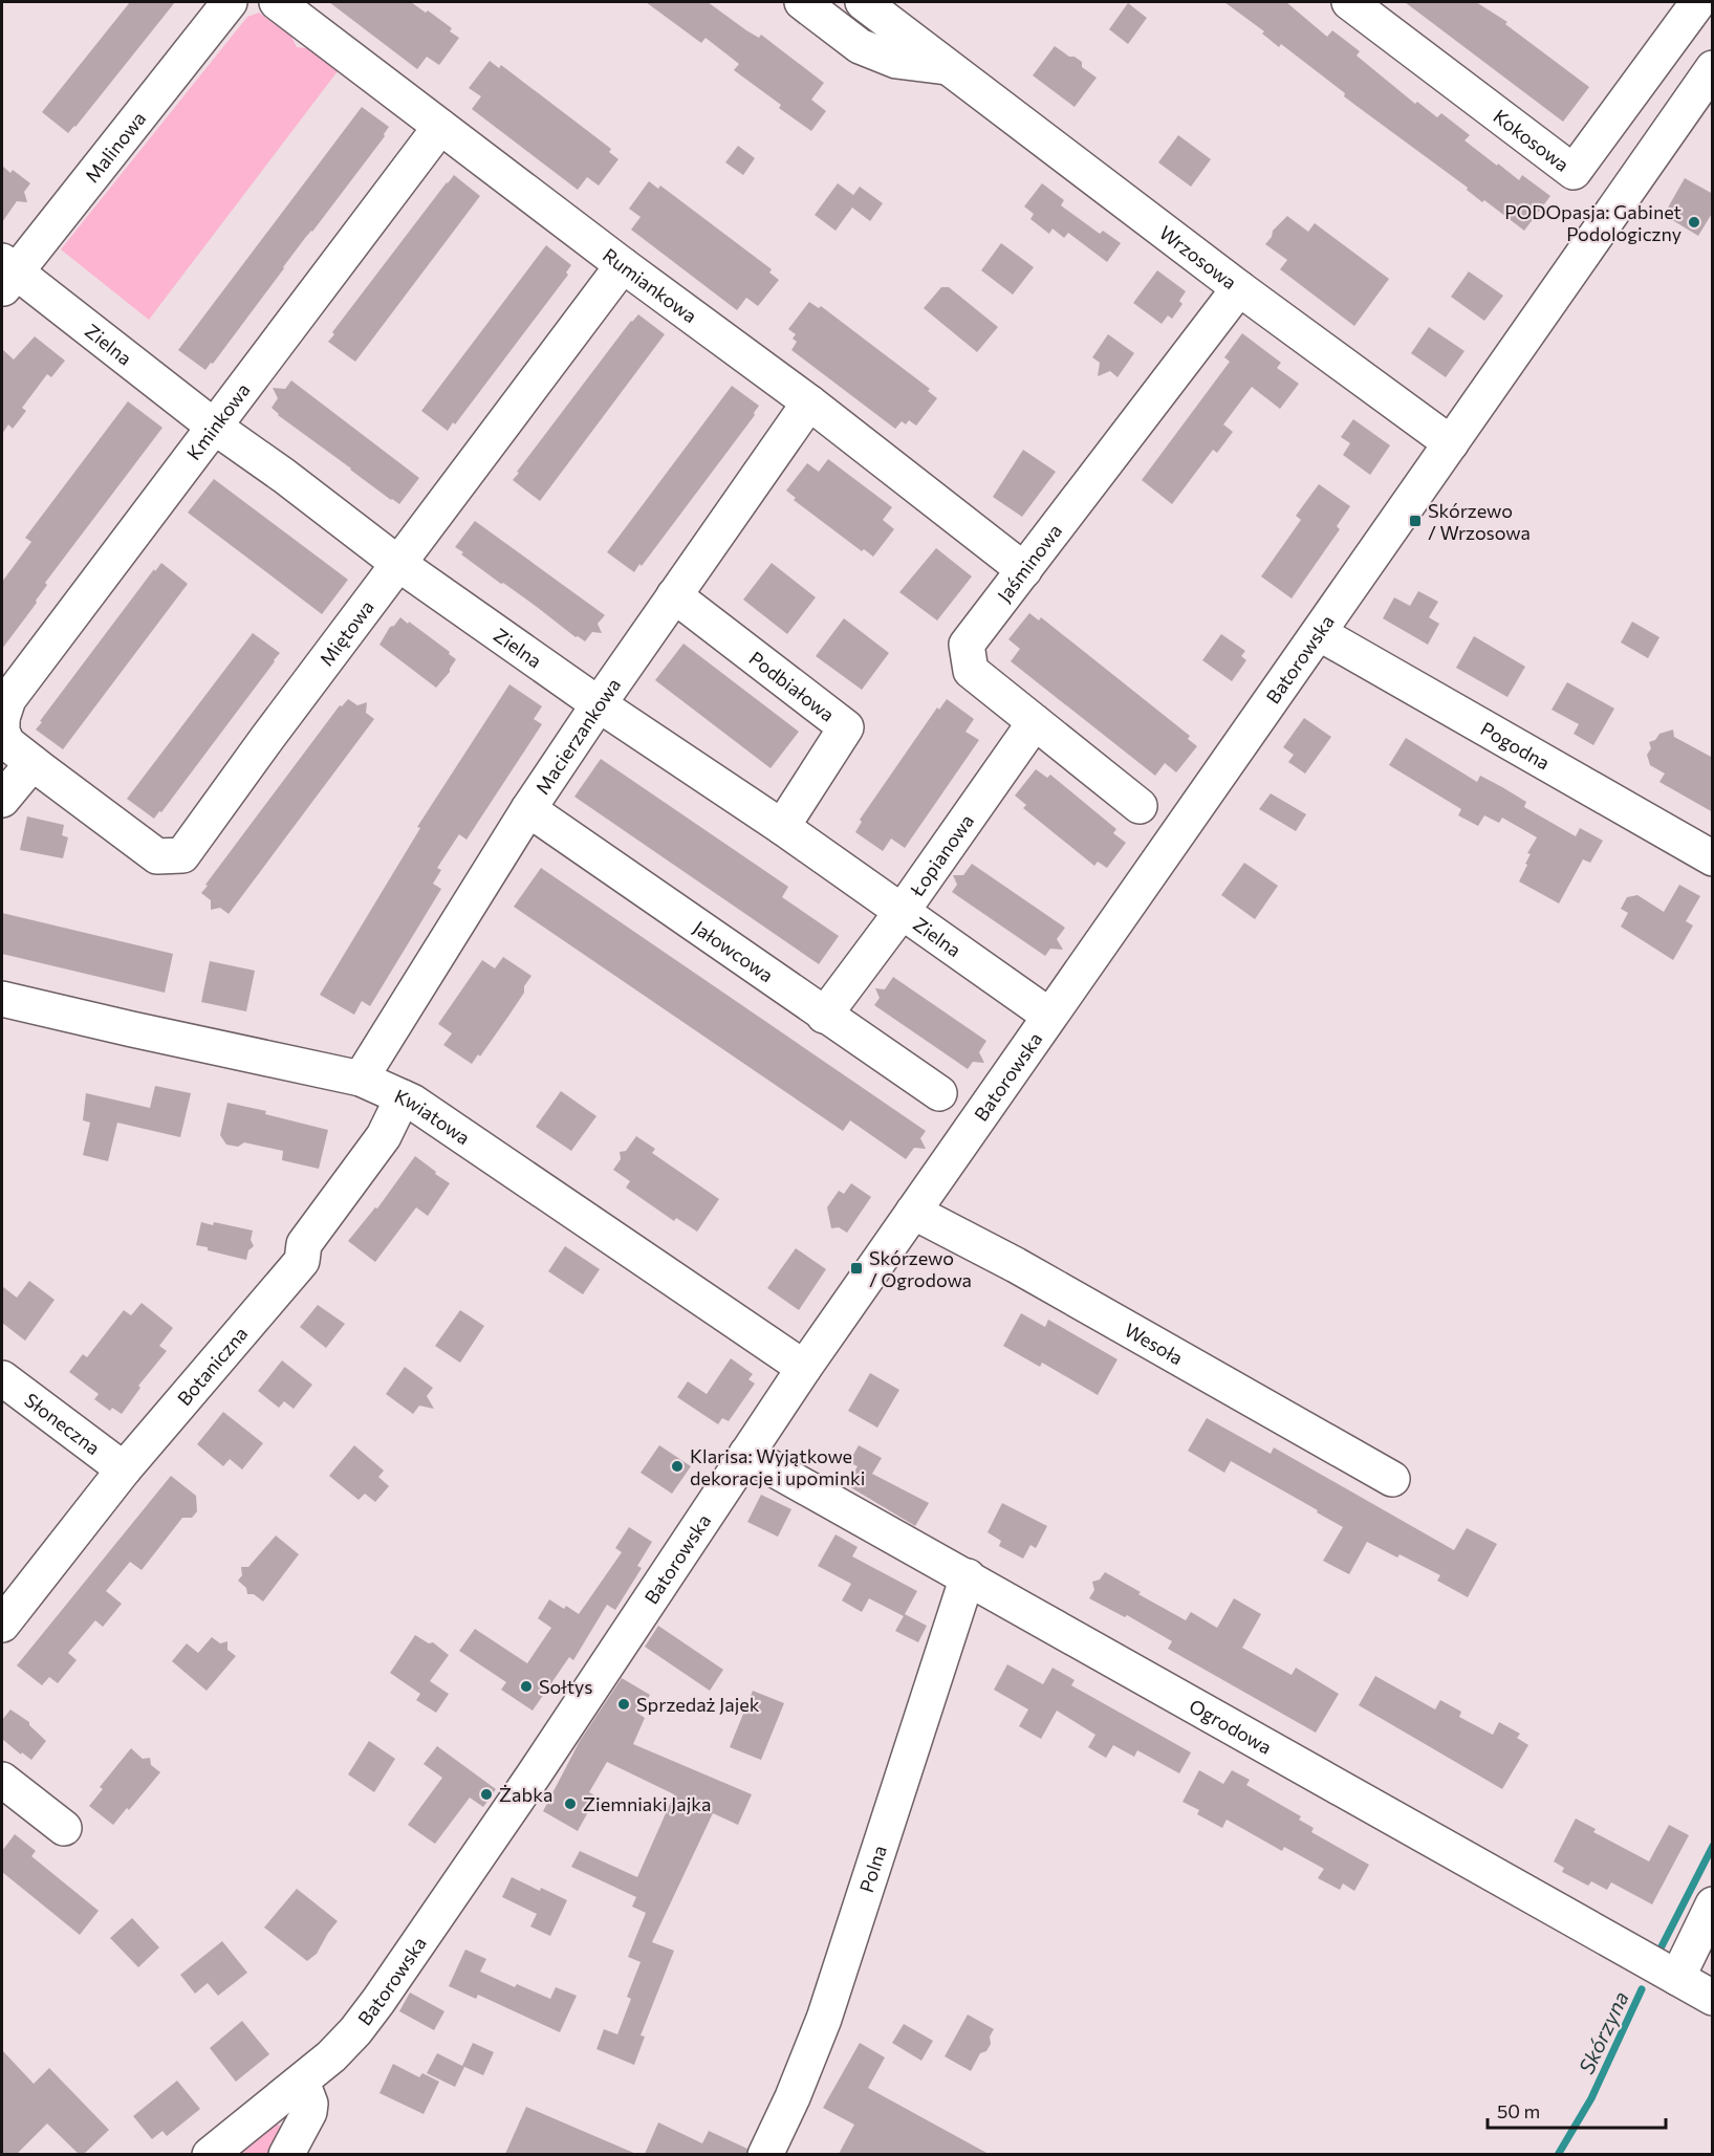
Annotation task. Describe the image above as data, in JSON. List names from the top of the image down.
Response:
{
  "streets": {
    "street": [
      "Kokosowa",
      "Malinowa",
      "Wrzosowa",
      "Rumiankowa",
      "Zielna",
      "Kminkowa",
      "Jaśminowa",
      "Miętowa",
      "Batorowska",
      "Podbiałowa",
      "Macierzankowa",
      "Pogodna",
      "Łopianowa",
      "Jałowcowa",
      "Kwiatowa",
      "Wesoła",
      "Botaniczna",
      "Słoneczna",
      "Ogrodowa",
      "Polna"
    ]
  },
  "crossings": [
    ["Malinowa", "Zielna"],
    ["Wrzosowa", "Jaśminowa"],
    ["Wrzosowa", "Batorowska"],
    ["Rumiankowa", "Kminkowa"],
    ["Rumiankowa", "Jaśminowa"],
    ["Rumiankowa", "Miętowa"],
    ["Rumiankowa", "Macierzankowa"],
    ["Zielna", "Kminkowa"],
    ["Zielna", "Miętowa"],
    ["Zielna", "Batorowska"],
    ["Zielna", "Podbiałowa"],
    ["Zielna", "Macierzankowa"],
    ["Zielna", "Łopianowa"],
    ["Kminkowa", "Miętowa"],
    ["Jaśminowa", "Łopianowa"],
    ["Batorowska", "Pogodna"],
    ["Batorowska", "Kwiatowa"],
    ["Batorowska", "Wesoła"],
    ["Batorowska", "Ogrodowa"],
    ["Podbiałowa", "Macierzankowa"],
    ["Macierzankowa", "Jałowcowa"],
    ["Macierzankowa", "Kwiatowa"],
    ["Łopianowa", "Jałowcowa"],
    ["Kwiatowa", "Botaniczna"],
    ["Botaniczna", "Słoneczna"],
    ["Ogrodowa", "Polna"]
  ],
  "water": ["Skórzyna"],
  "places": {
    "other": [
      "PODOpasja: Gabinet Podologiczny",
      "Klarisa: Wyjątkowe dekoracje i upominki",
      "Sołtys",
      "Sprzedaż Jajek",
      "Żabka",
      "Ziemniaki Jajka"
    ],
    "transit": ["Skórzewo / Wrzosowa", "Skórzewo / Ogrodowa"]
  },
  "scale_bar": "50 m"
}
